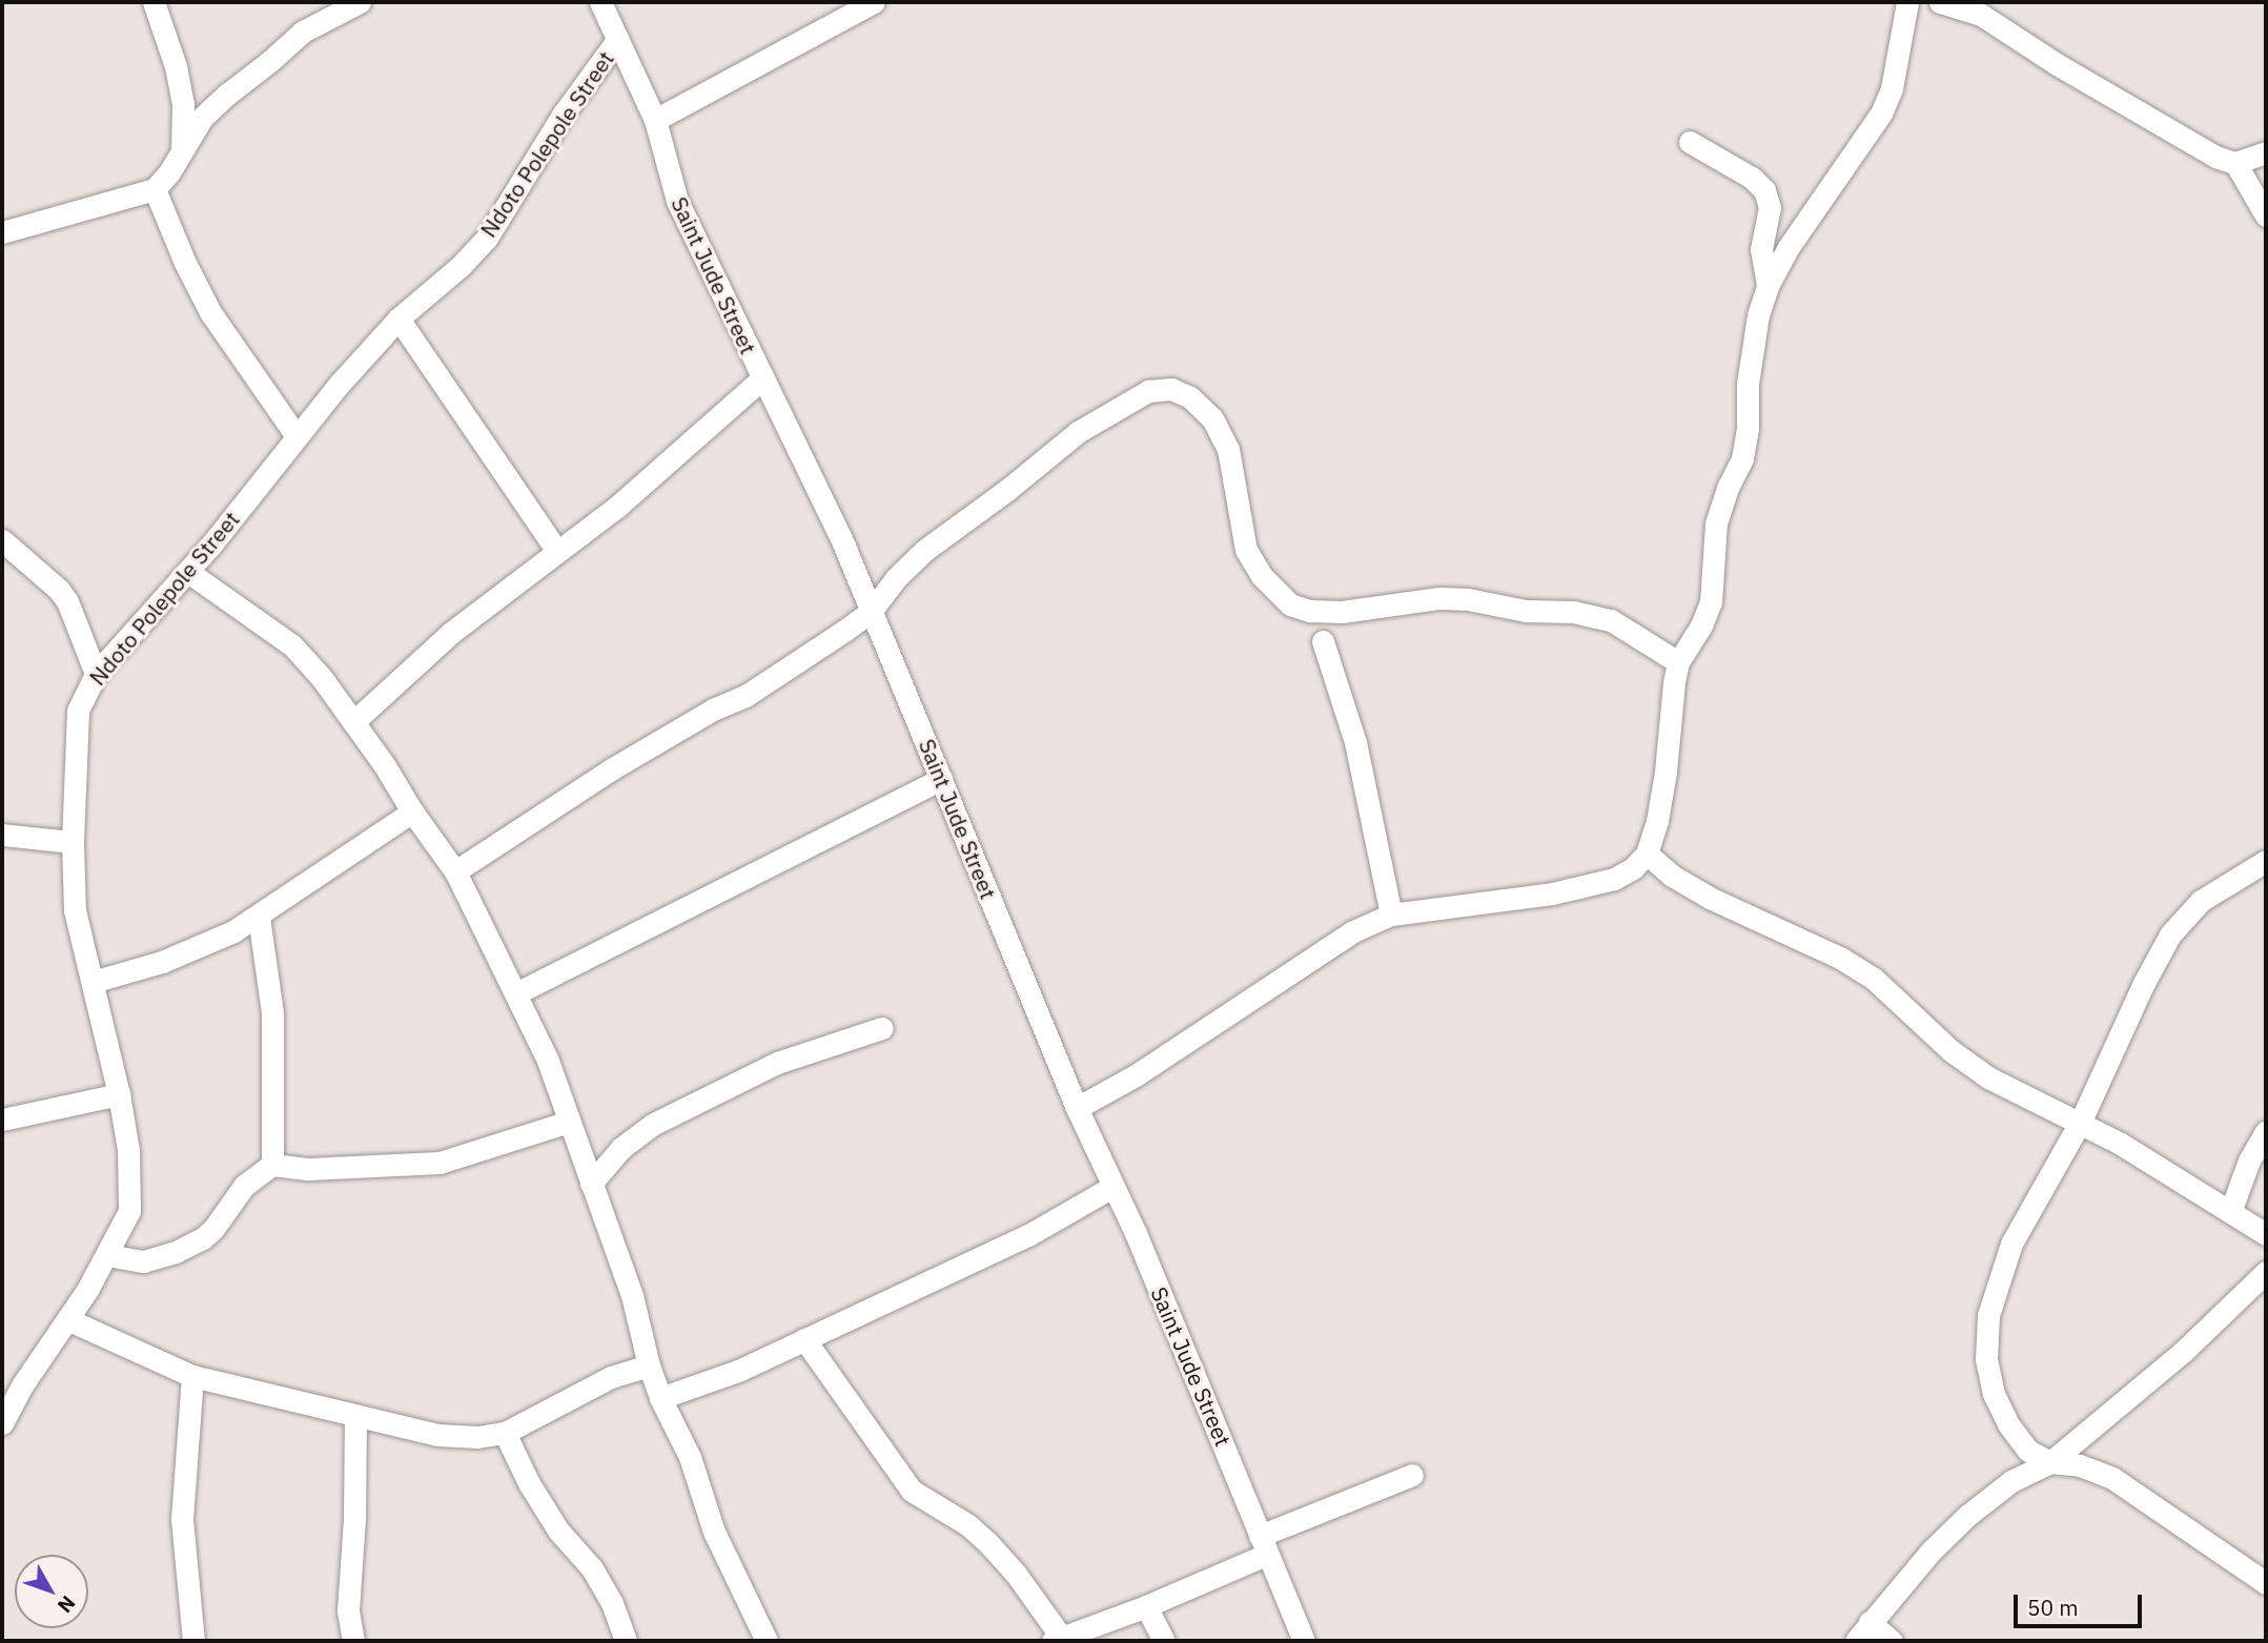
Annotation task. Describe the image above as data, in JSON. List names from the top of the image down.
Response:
{
  "streets": {
    "street": ["Ndoto Polepole Street", "Saint Jude Street"]
  },
  "crossings": [
    ["Ndoto Polepole Street", "Saint Jude Street"]
  ],
  "scale_bar": "50 m",
  "north": "bottom right"
}
